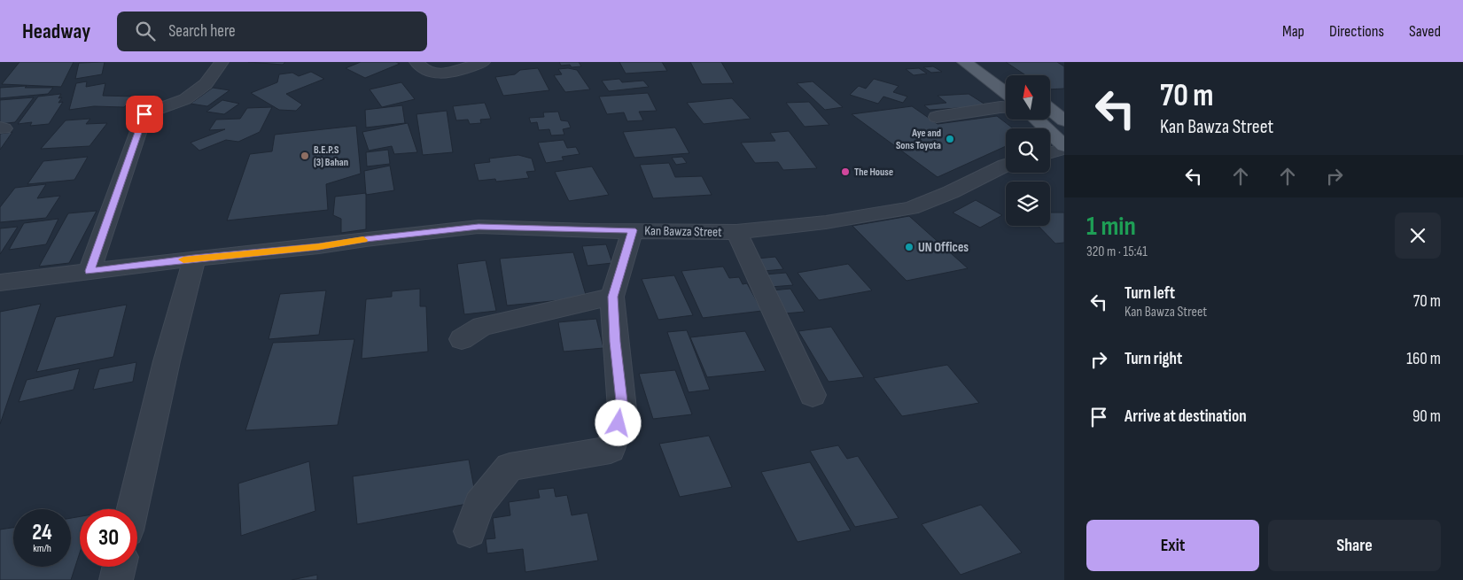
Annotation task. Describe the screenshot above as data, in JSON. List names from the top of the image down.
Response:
{
  "streets": {
    "street": ["Kan Bawza Street"]
  },
  "places": [
    "Aye and Sons Toyota",
    "B.E.P.S (3) Bahan",
    "The House",
    "UN Offices"
  ],
  "north": "top",
  "page": {
    "header": "Headway",
    "search": "Search here",
    "nav": ["Map", "Directions", "Saved"],
    "turn": ["70 m", "Kan Bawza Street"],
    "heading": ["1 min", "320 m · 15:41"],
    "list": [
      {
        "name": "Turn left",
        "note": "Kan Bawza Street",
        "value": "70 m"
      },
      {
        "name": "Turn right",
        "value": "160 m"
      },
      {
        "name": "Arrive at destination",
        "value": "90 m"
      }
    ],
    "speed": "24 km/h",
    "limit": "30",
    "buttons": ["Exit", "Share"]
  }
}
